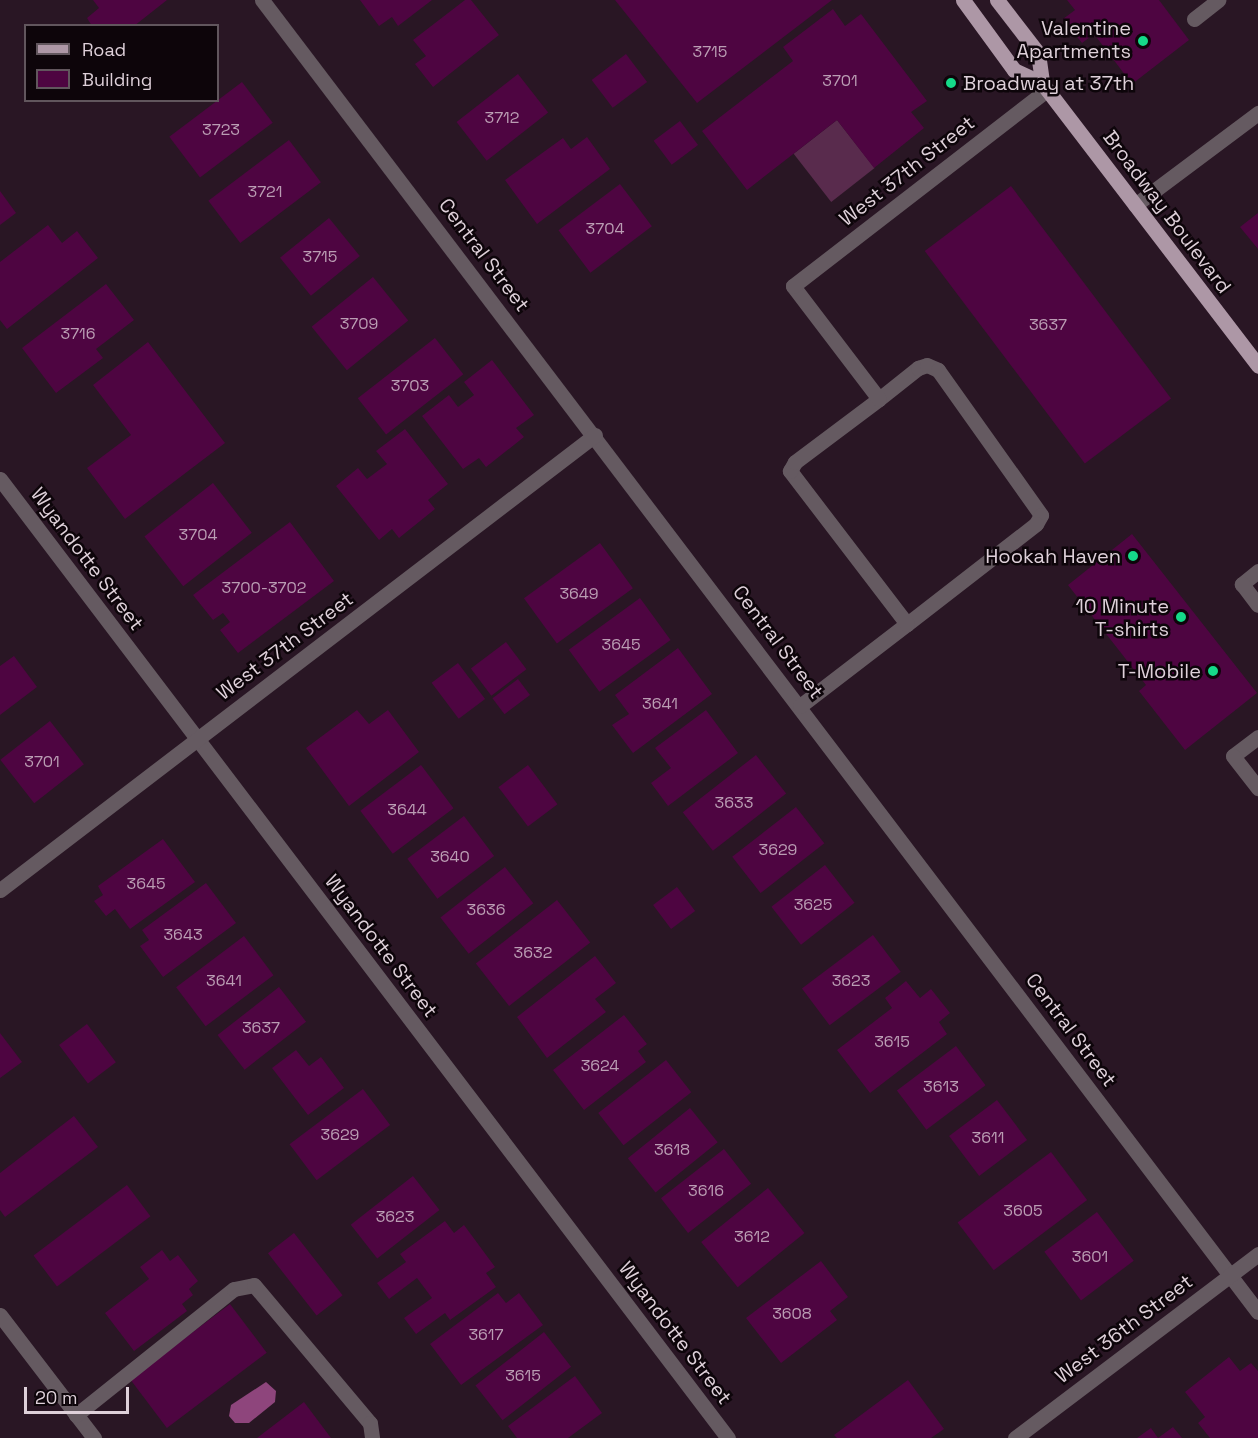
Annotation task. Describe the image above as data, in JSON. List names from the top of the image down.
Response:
{
  "streets": {
    "main road": ["Broadway Boulevard"],
    "street": [
      "West 37th Street",
      "Central Street",
      "Wyandotte Street",
      "West 36th Street"
    ]
  },
  "crossings": [
    ["West 37th Street", "Broadway Boulevard"],
    ["West 37th Street", "Central Street"],
    ["West 37th Street", "Wyandotte Street"],
    ["Central Street", "West 36th Street"]
  ],
  "places": [
    "Valentine Apartments",
    "Broadway at 37th",
    "Hookah Haven",
    "10 Minute T-shirts",
    "T-Mobile"
  ],
  "house_numbers": [
    "3715",
    "3701",
    "3712",
    "3723",
    "3721",
    "3704",
    "3715",
    "3709",
    "3637",
    "3716",
    "3703",
    "3704",
    "3700-3702",
    "3649",
    "3645",
    "3641",
    "3701",
    "3633",
    "3644",
    "3629",
    "3640",
    "3645",
    "3625",
    "3636",
    "3643",
    "3632",
    "3641",
    "3623",
    "3637",
    "3615",
    "3624",
    "3613",
    "3629",
    "3611",
    "3618",
    "3616",
    "3605",
    "3623",
    "3612",
    "3601",
    "3608",
    "3617",
    "3615"
  ],
  "legend": ["Road", "Building"],
  "scale_bar": "20 m"
}
